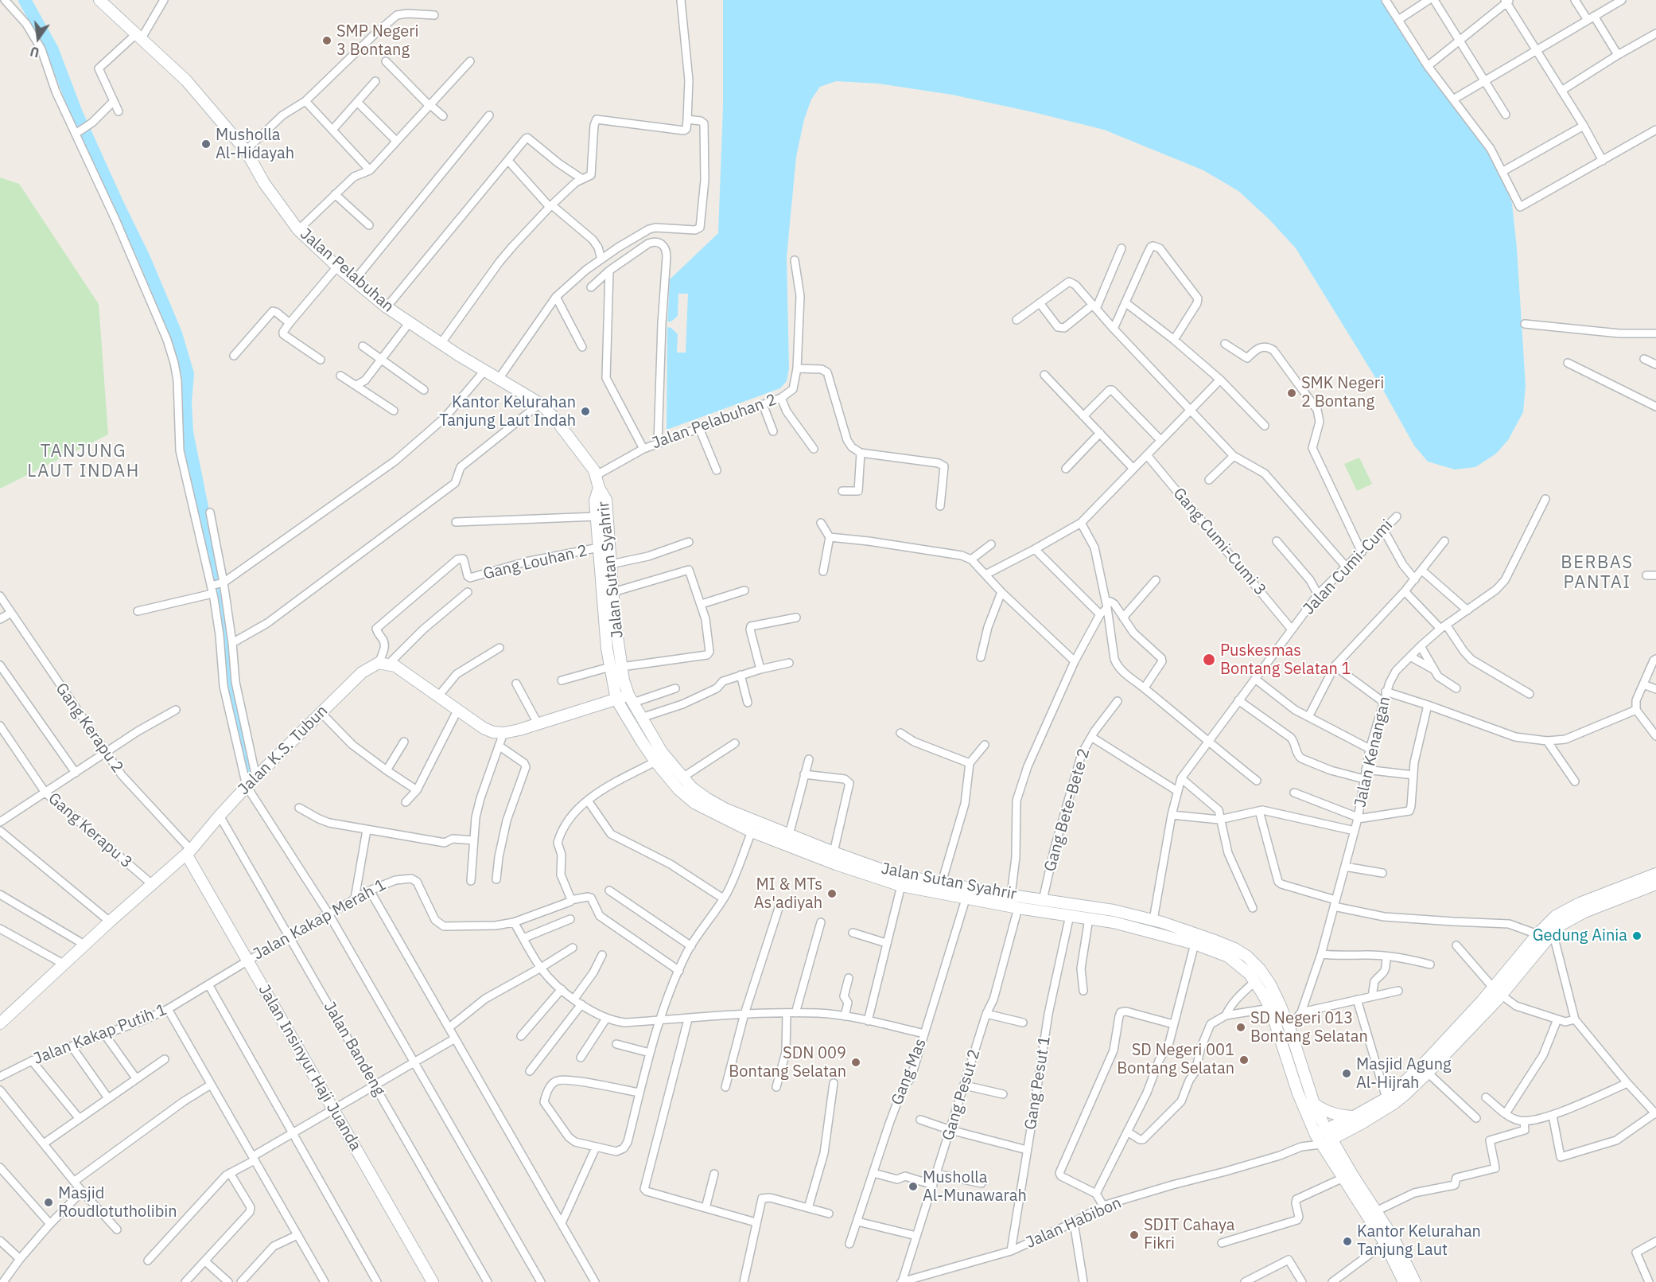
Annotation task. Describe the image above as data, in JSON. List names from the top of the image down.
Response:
{
  "streets": {
    "street": [
      "Jalan Pelabuhan",
      "Jalan Pelabuhan 2",
      "Gang Cumi-Cumi 3",
      "Gang Louhan 2",
      "Jalan Cumi-Cumi",
      "Jalan Sutan Syahrir",
      "Gang Kerapu 2",
      "Jalan K.S. Tubun",
      "Jalan Kenangan",
      "Gang Bete-Bete 2",
      "Gang Kerapu 3",
      "Jalan Kakap Merah 1",
      "Jalan Kakap Putih 1",
      "Jalan Bandeng",
      "Jalan Insinyur Haji Juanda",
      "Gang Mas",
      "Gang Pesut 1",
      "Gang Pesut 2",
      "Jalan Habibon"
    ]
  },
  "crossings": [
    ["Jalan Pelabuhan", "Jalan Pelabuhan 2"],
    ["Jalan Pelabuhan", "Jalan Sutan Syahrir"],
    ["Gang Cumi-Cumi 3", "Jalan Cumi-Cumi"],
    ["Gang Louhan 2", "Jalan Sutan Syahrir"],
    ["Gang Louhan 2", "Jalan K.S. Tubun"],
    ["Jalan Cumi-Cumi", "Jalan Sutan Syahrir"],
    ["Jalan Sutan Syahrir", "Jalan Kenangan"],
    ["Jalan Sutan Syahrir", "Gang Bete-Bete 2"],
    ["Jalan Sutan Syahrir", "Gang Mas"],
    ["Jalan Sutan Syahrir", "Gang Pesut 1"],
    ["Jalan Sutan Syahrir", "Gang Pesut 2"],
    ["Jalan Sutan Syahrir", "Jalan Habibon"],
    ["Gang Kerapu 2", "Jalan K.S. Tubun"],
    ["Gang Kerapu 2", "Jalan Insinyur Haji Juanda"],
    ["Jalan K.S. Tubun", "Gang Kerapu 3"],
    ["Jalan K.S. Tubun", "Jalan Bandeng"],
    ["Jalan K.S. Tubun", "Jalan Insinyur Haji Juanda"],
    ["Jalan Kakap Merah 1", "Jalan Kakap Putih 1"],
    ["Jalan Kakap Merah 1", "Jalan Bandeng"],
    ["Jalan Kakap Merah 1", "Jalan Insinyur Haji Juanda"],
    ["Jalan Kakap Putih 1", "Jalan Insinyur Haji Juanda"],
    ["Gang Pesut 1", "Jalan Habibon"],
    ["Gang Pesut 2", "Jalan Habibon"]
  ],
  "districts": ["TANJUNG LAUT INDAH", "BERBAS PANTAI"],
  "places": [
    "SMP Negeri 3 Bontang",
    "Musholla Al-Hidayah",
    "SMK Negeri 2 Bontang",
    "Kantor Kelurahan Tanjung Laut Indah",
    "Puskesmas Bontang Selatan 1",
    "MI & MTs As'adiyah",
    "Gedung Ainia",
    "SD Negeri 013 Bontang Selatan",
    "SD Negeri 001 Bontang Selatan",
    "SDN 009 Bontang Selatan",
    "Masjid Agung Al-Hijrah",
    "Musholla Al-Munawarah",
    "Masjid Roudlotutholibin",
    "SDIT Cahaya Fikri",
    "Kantor Kelurahan Tanjung Laut"
  ],
  "north": "bottom"
}
